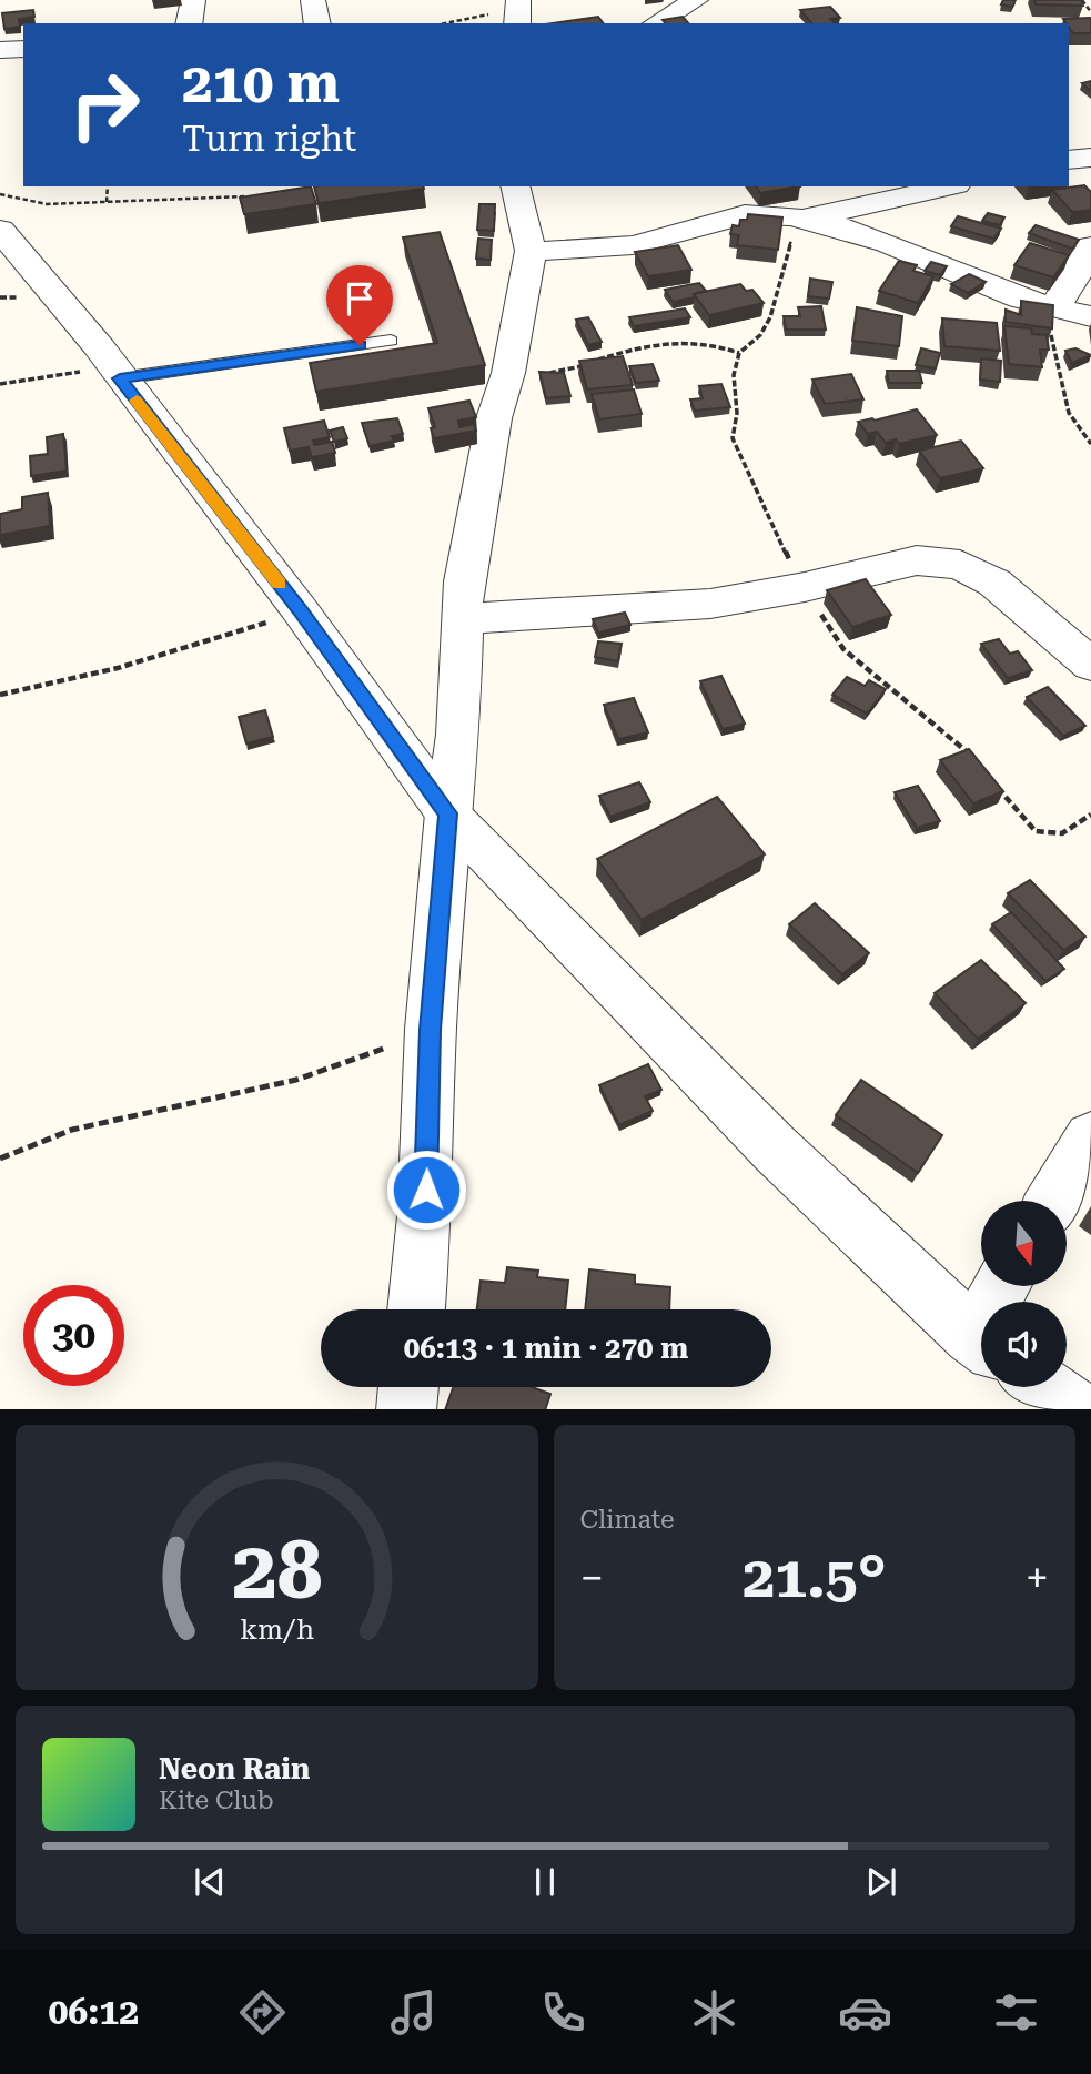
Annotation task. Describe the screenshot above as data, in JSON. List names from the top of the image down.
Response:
{
  "north": "bottom",
  "page": {
    "turn": ["210 m", "Turn right"],
    "limit": "30",
    "trip": "06:13 · 1 min · 270 m",
    "tile": "Climate",
    "heat": ["−", "21.5°", "+"],
    "song": ["Neon Rain", "Kite Club"],
    "tabs": "06:12",
    "gauge": ["28", "km/h"]
  }
}
